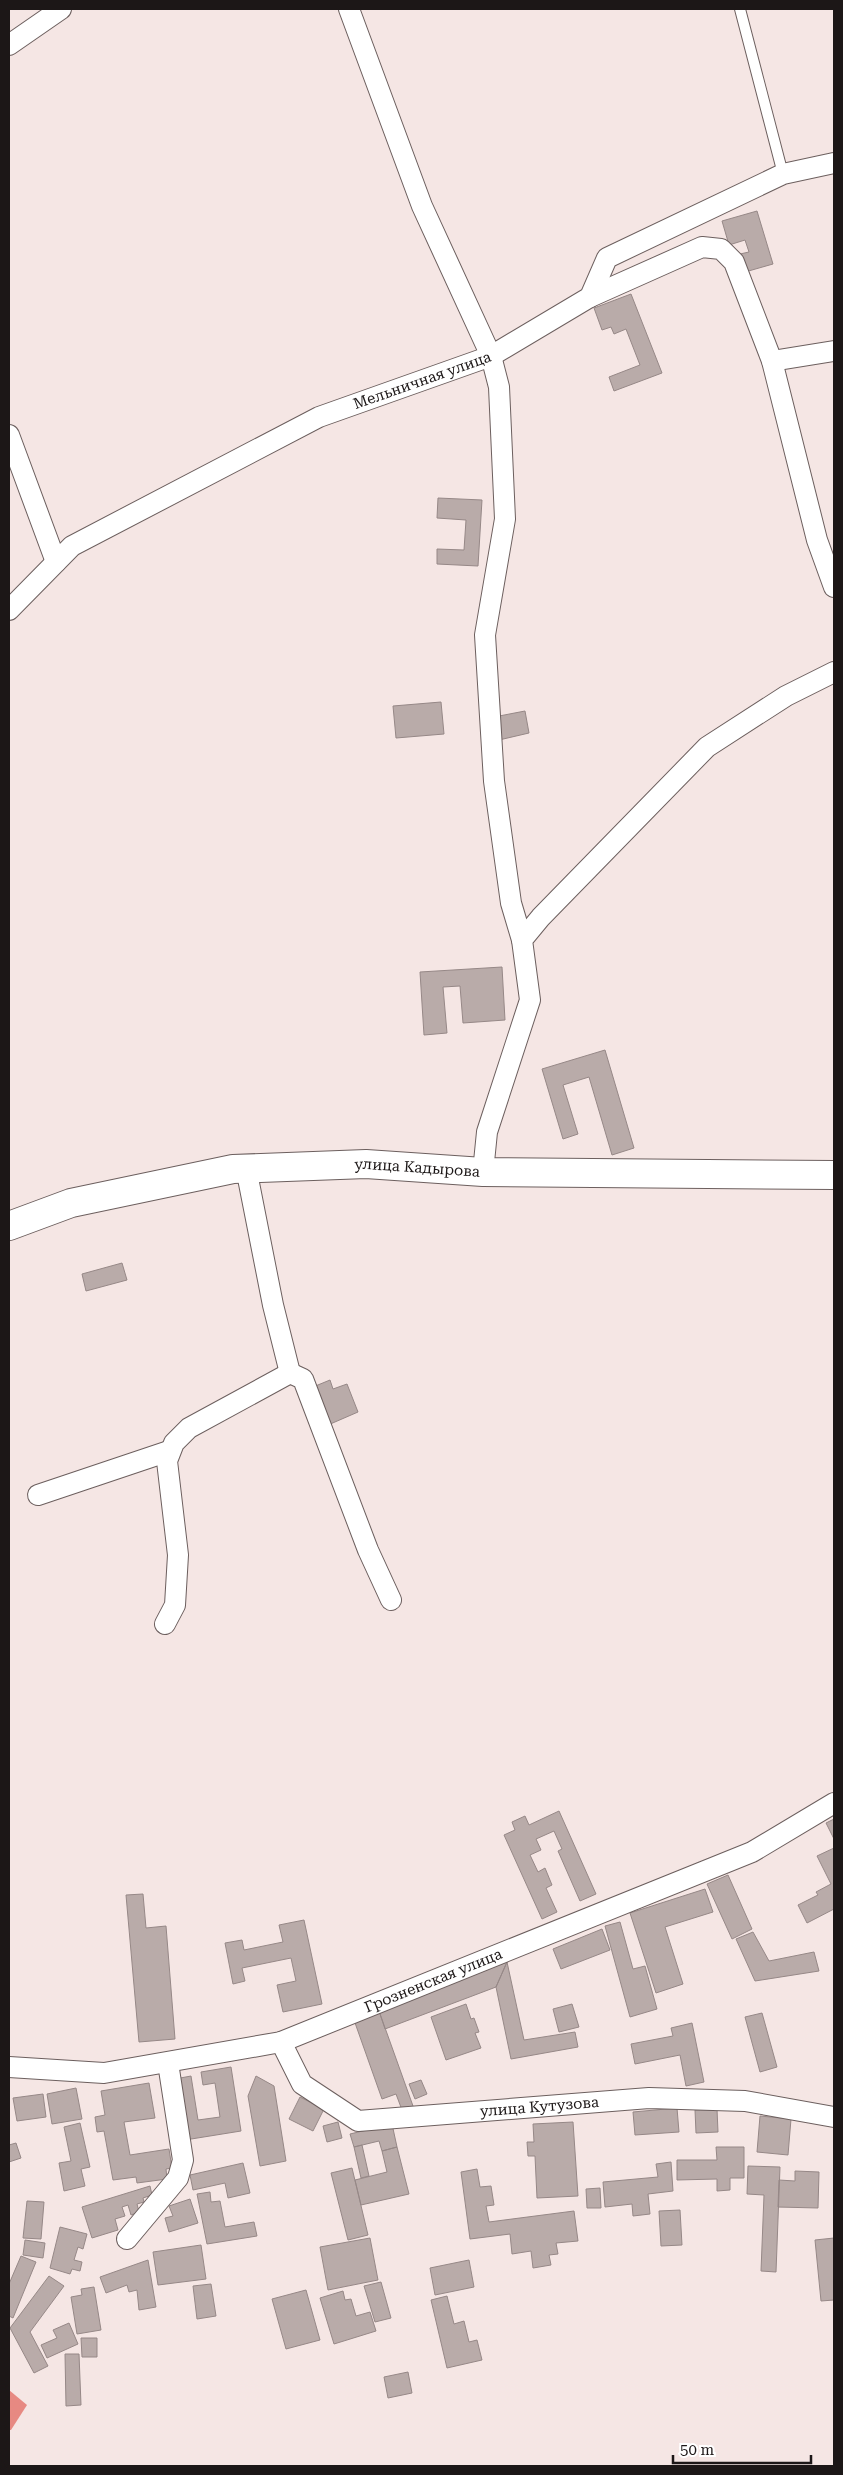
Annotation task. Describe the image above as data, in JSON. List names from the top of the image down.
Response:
{
  "streets": {
    "street": [
      "Мельничная улица",
      "улица Кадырова",
      "Грозненская улица",
      "улица Кутузова"
    ]
  },
  "crossings": [
    ["Грозненская улица", "улица Кутузова"]
  ],
  "scale_bar": "50 m"
}
